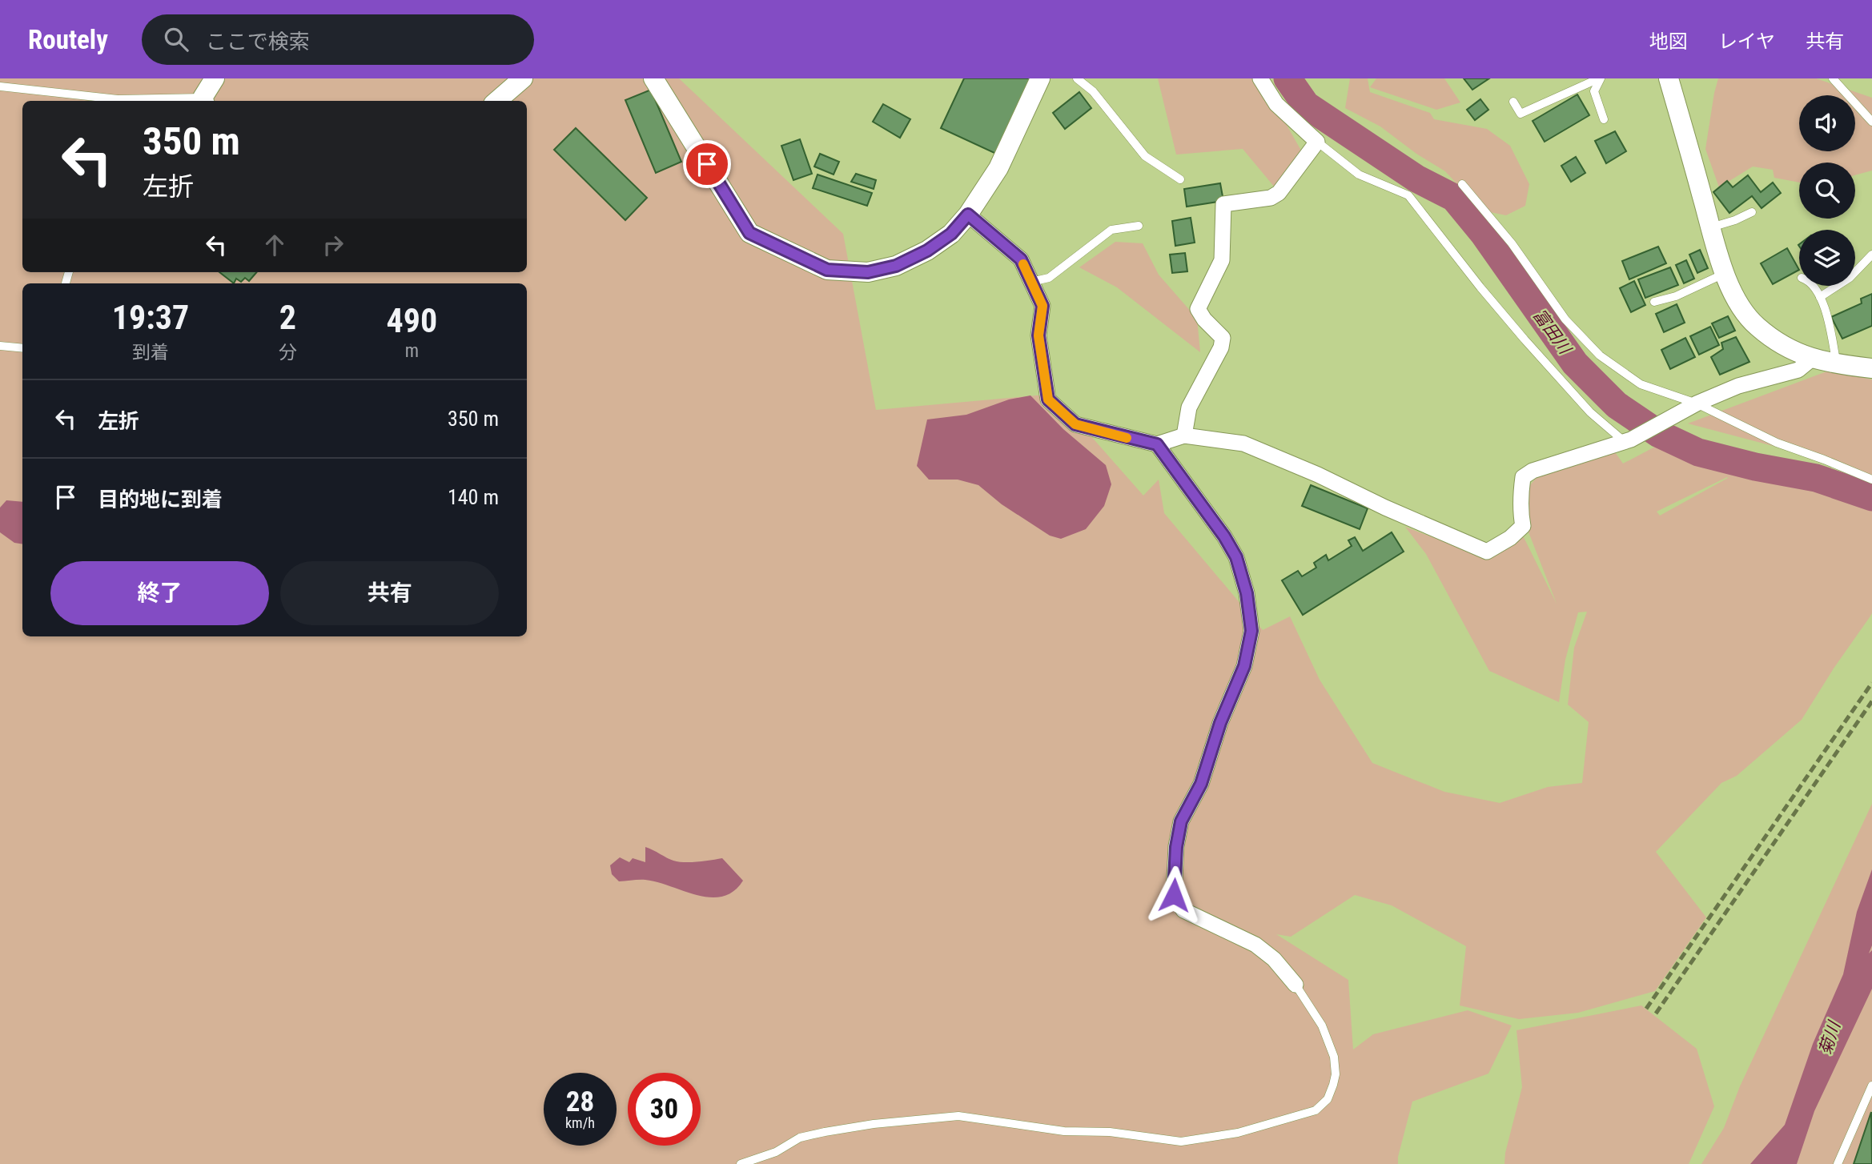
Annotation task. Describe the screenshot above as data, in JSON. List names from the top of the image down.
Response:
{
  "water": ["富田川", "菊川"],
  "page": {
    "header": "Routely",
    "search": "ここで検索",
    "nav": ["地図", "レイヤ", "共有"],
    "turn": ["350 m", "左折"],
    "eta": [
      "19:37",
      "到着",
      "2",
      "分",
      "490",
      "m"
    ],
    "list": [
      {
        "name": "左折",
        "value": "350 m"
      },
      {
        "name": "目的地に到着",
        "value": "140 m"
      }
    ],
    "buttons": ["終了", "共有"],
    "speed": "28 km/h",
    "limit": "30"
  }
}
